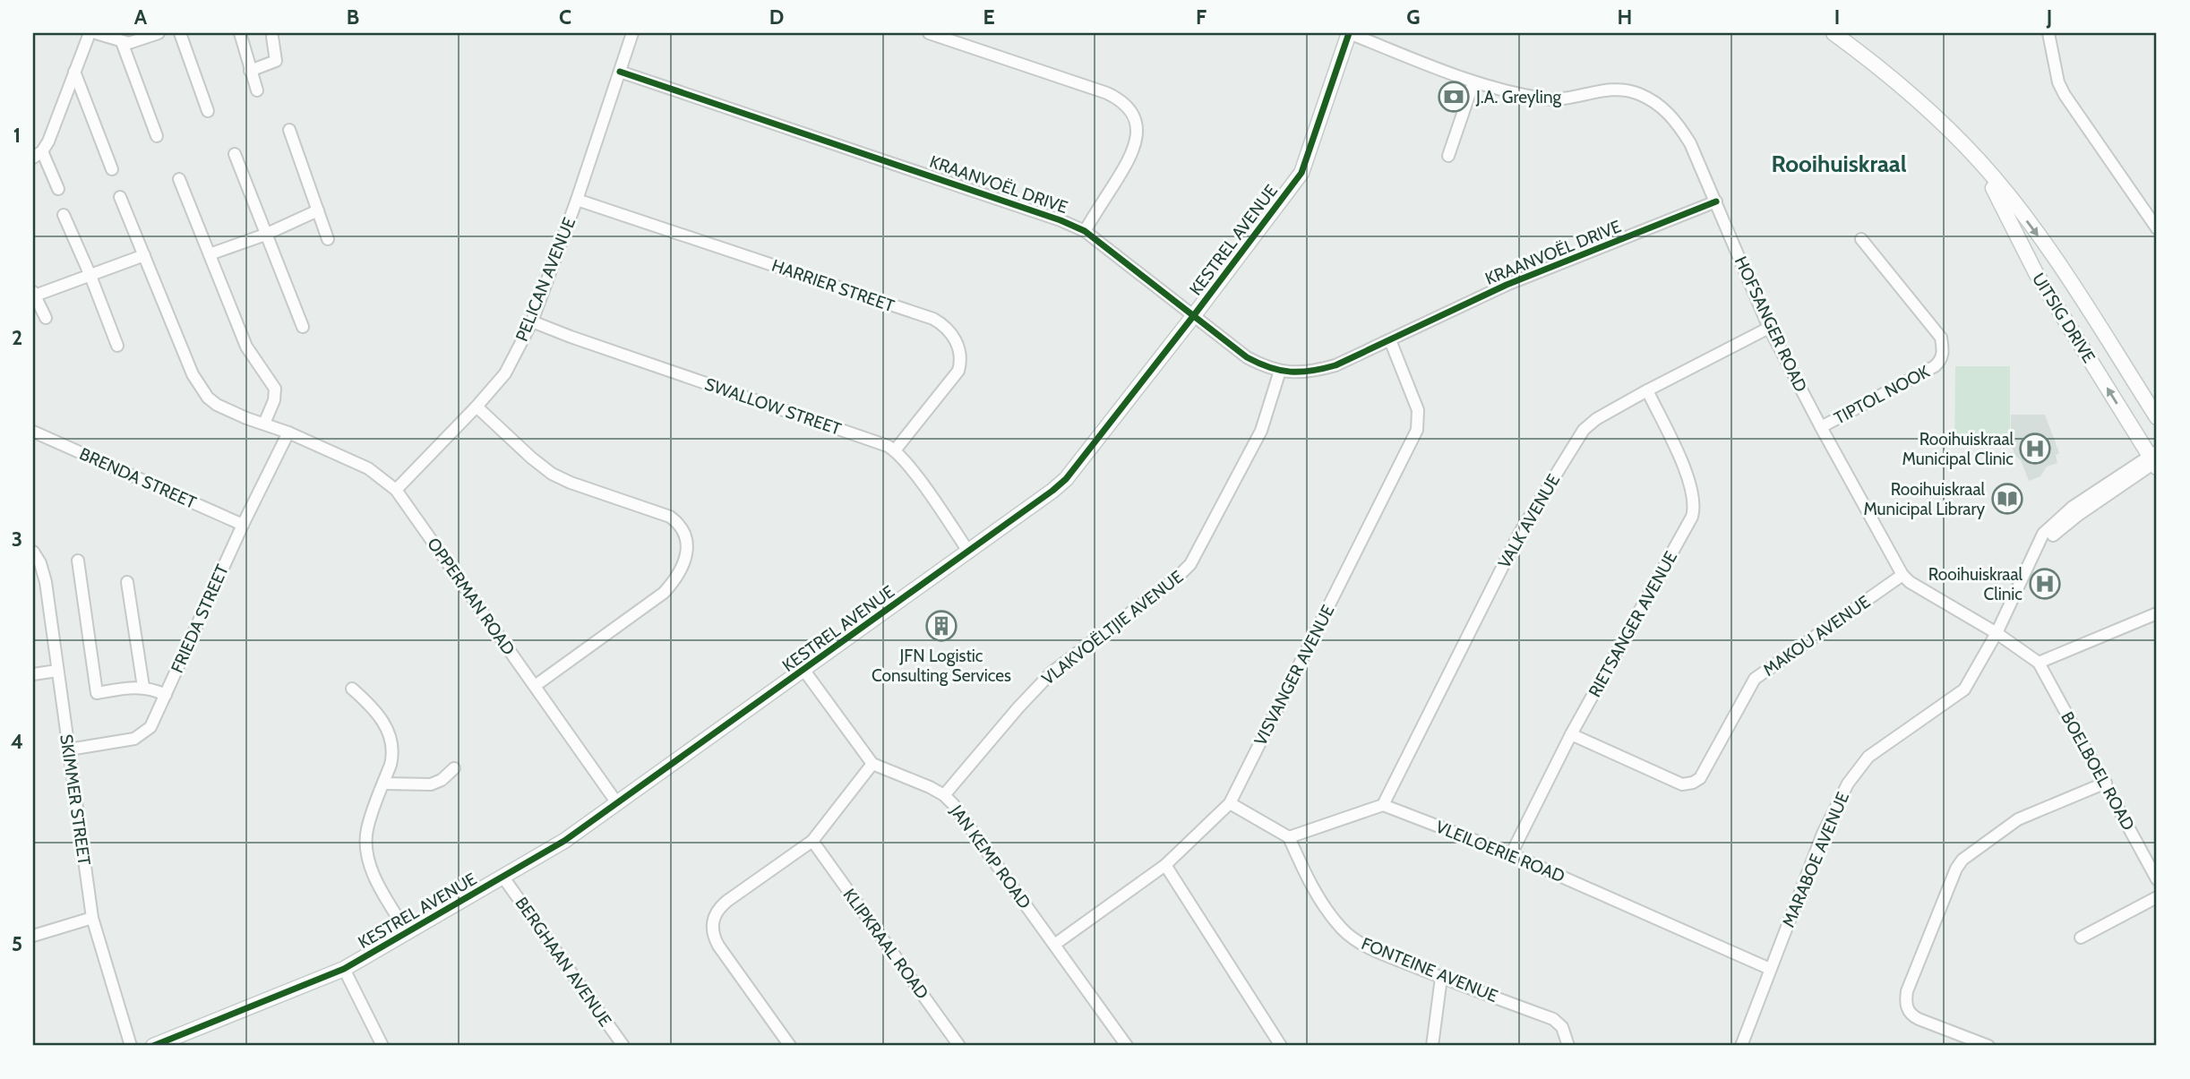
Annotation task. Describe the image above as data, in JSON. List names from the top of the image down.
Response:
{
  "streets": {
    "street": [
      "KRAANVOËL DRIVE",
      "KESTREL AVENUE",
      "PELICAN AVENUE",
      "HARRIER STREET",
      "UITSIG DRIVE",
      "HOFSANGER ROAD",
      "TIPTOL NOOK",
      "SWALLOW STREET",
      "BRENDA STREET",
      "VALK AVENUE",
      "OPPERMAN ROAD",
      "FRIEDA STREET",
      "RIETSANGER AVENUE",
      "VLAKVOËLTJIE AVENUE",
      "MAKOU AVENUE",
      "VISVANGER AVENUE",
      "BOELBOEL ROAD",
      "SKIMMER STREET",
      "VLEILOERIE ROAD",
      "JAN KEMP ROAD",
      "MARABOE AVENUE",
      "KLIPKRAAL ROAD",
      "BERGHAAN AVENUE",
      "FONTEINE AVENUE"
    ]
  },
  "crossings": [
    ["KRAANVOËL DRIVE", "KESTREL AVENUE"],
    ["KRAANVOËL DRIVE", "PELICAN AVENUE"],
    ["KRAANVOËL DRIVE", "HOFSANGER ROAD"],
    ["KRAANVOËL DRIVE", "VLAKVOËLTJIE AVENUE"],
    ["KRAANVOËL DRIVE", "VISVANGER AVENUE"],
    ["KESTREL AVENUE", "HOFSANGER ROAD"],
    ["KESTREL AVENUE", "SWALLOW STREET"],
    ["KESTREL AVENUE", "OPPERMAN ROAD"],
    ["KESTREL AVENUE", "BERGHAAN AVENUE"],
    ["PELICAN AVENUE", "HARRIER STREET"],
    ["PELICAN AVENUE", "SWALLOW STREET"],
    ["PELICAN AVENUE", "OPPERMAN ROAD"],
    ["HARRIER STREET", "SWALLOW STREET"],
    ["UITSIG DRIVE", "MARABOE AVENUE"],
    ["HOFSANGER ROAD", "TIPTOL NOOK"],
    ["HOFSANGER ROAD", "VALK AVENUE"],
    ["HOFSANGER ROAD", "MAKOU AVENUE"],
    ["HOFSANGER ROAD", "BOELBOEL ROAD"],
    ["HOFSANGER ROAD", "MARABOE AVENUE"],
    ["BRENDA STREET", "FRIEDA STREET"],
    ["VALK AVENUE", "RIETSANGER AVENUE"],
    ["VALK AVENUE", "VLEILOERIE ROAD"],
    ["OPPERMAN ROAD", "FRIEDA STREET"],
    ["FRIEDA STREET", "SKIMMER STREET"],
    ["RIETSANGER AVENUE", "MAKOU AVENUE"],
    ["RIETSANGER AVENUE", "VLEILOERIE ROAD"],
    ["VLAKVOËLTJIE AVENUE", "JAN KEMP ROAD"],
    ["VISVANGER AVENUE", "JAN KEMP ROAD"],
    ["VLEILOERIE ROAD", "MARABOE AVENUE"]
  ],
  "districts": ["Rooihuiskraal"],
  "places": {
    "bank": ["J.A. Greyling"],
    "hospital": ["Rooihuiskraal Municipal Clinic", "Rooihuiskraal Clinic"],
    "library": ["Rooihuiskraal Municipal Library"],
    "building": ["JFN Logistic Consulting Services"]
  },
  "grid": {
    "columns": [
      "A",
      "B",
      "C",
      "D",
      "E",
      "F",
      "G",
      "H",
      "I",
      "J"
    ],
    "rows": [
      "1",
      "2",
      "3",
      "4",
      "5"
    ]
  }
}
